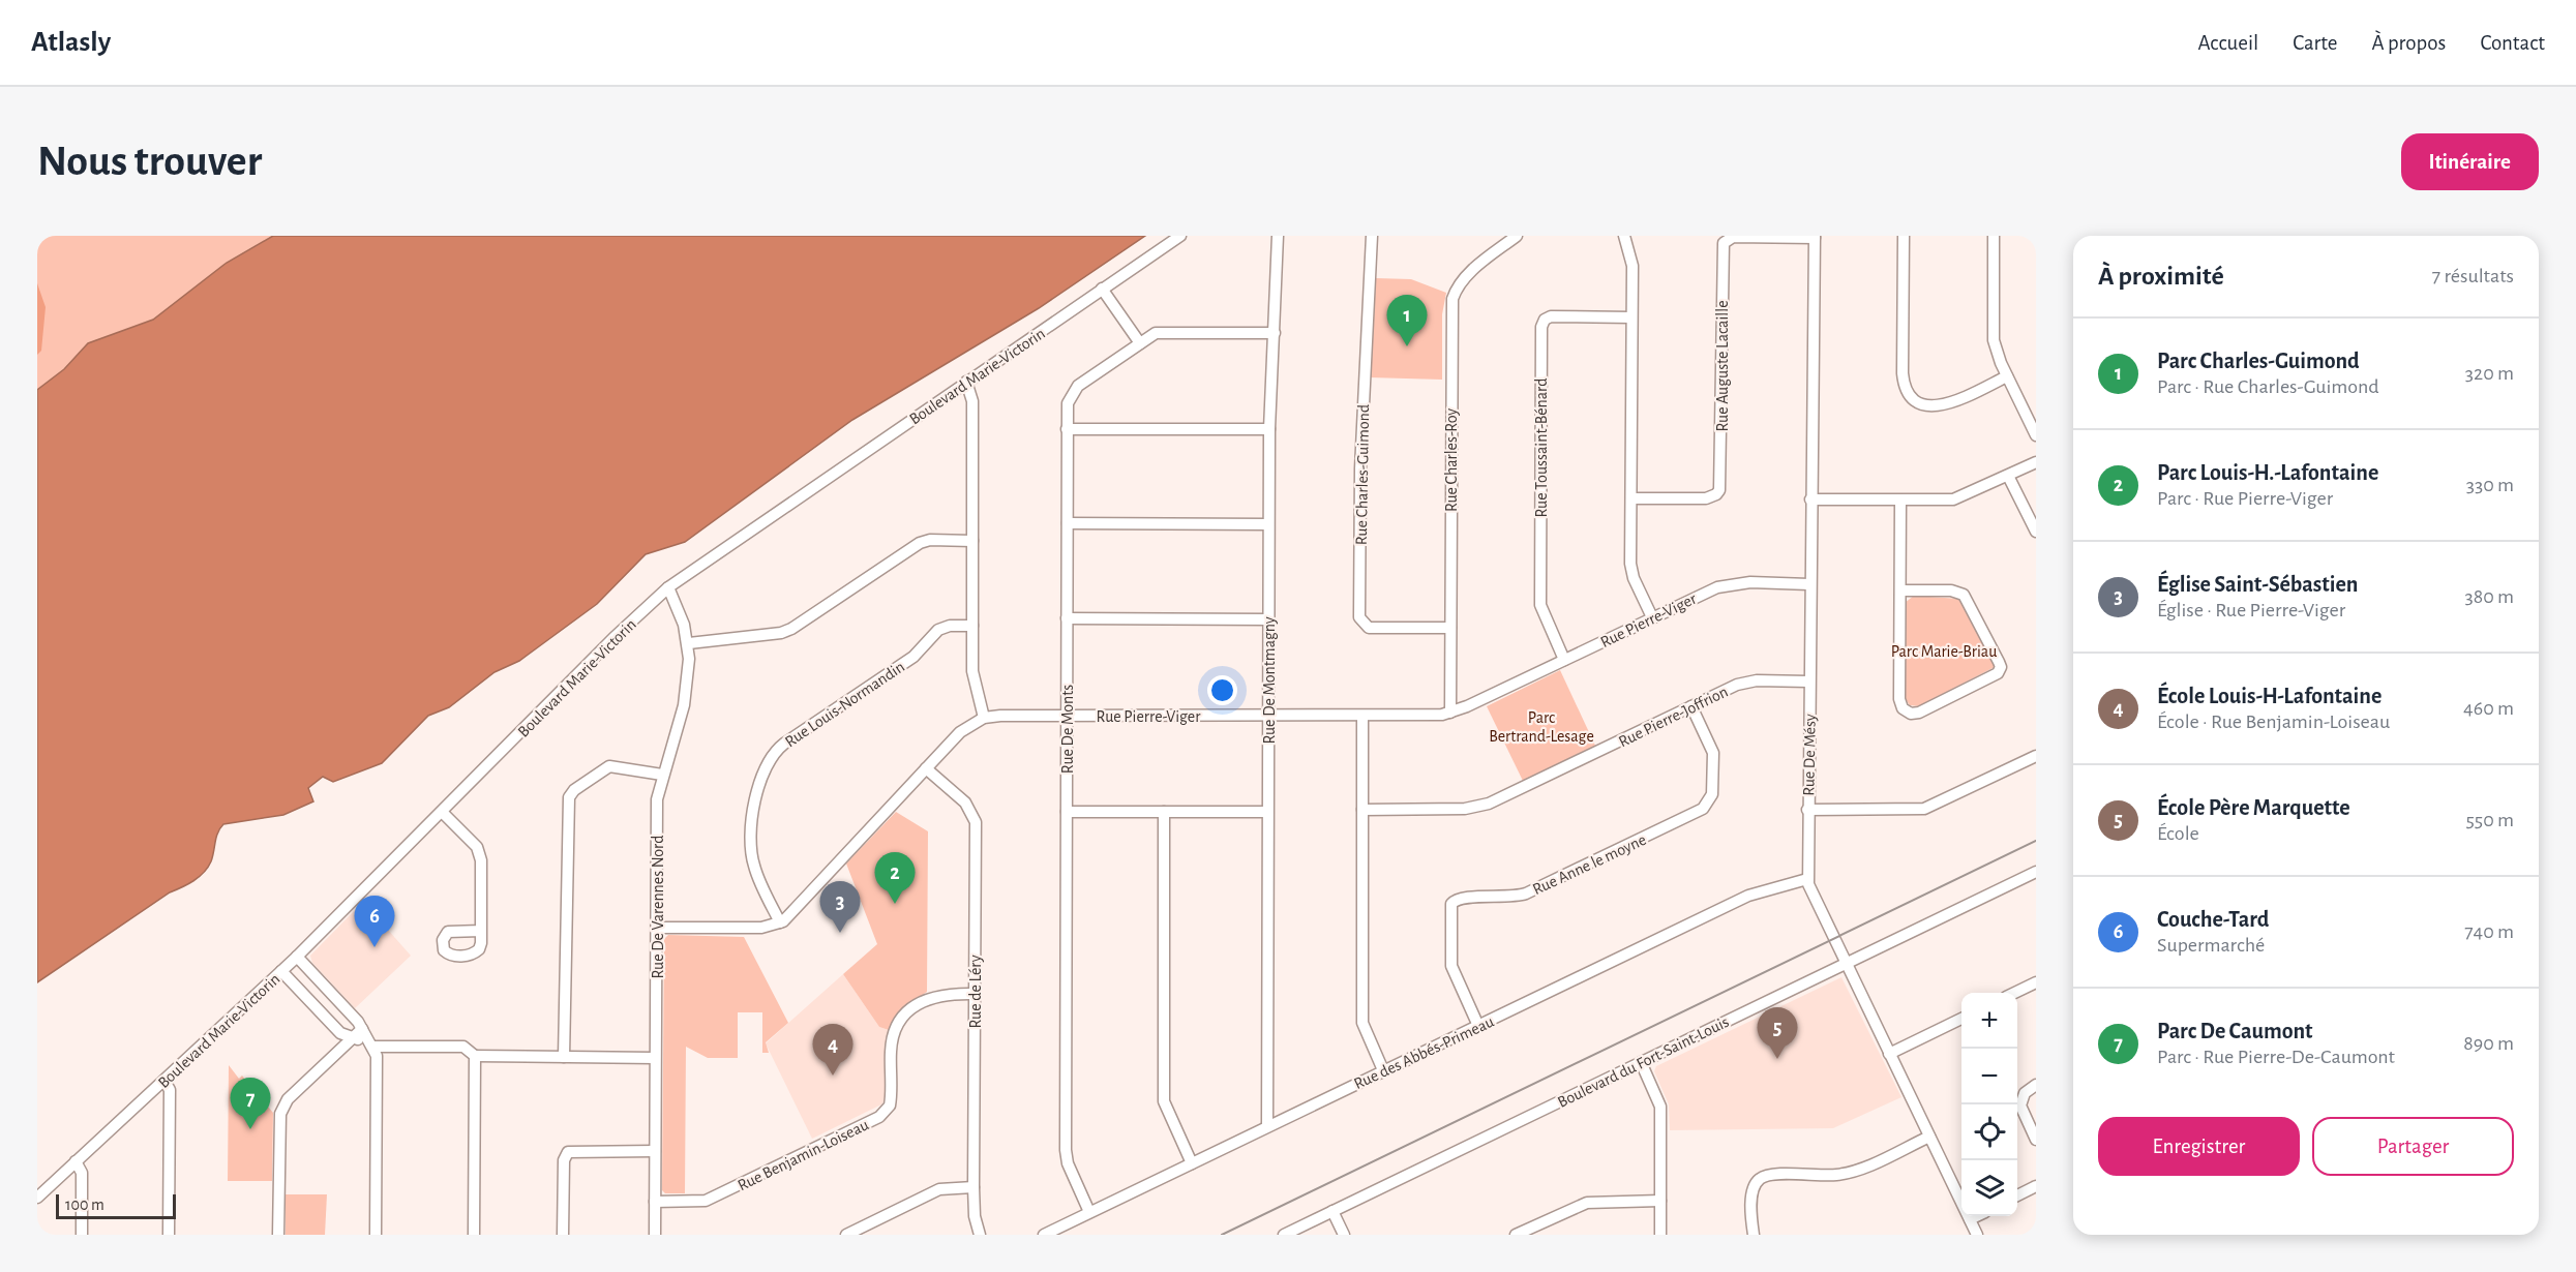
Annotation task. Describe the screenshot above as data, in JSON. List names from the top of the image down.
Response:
{
  "streets": {
    "street": [
      "Rue Auguste Lacaille",
      "Boulevard Marie-Victorin",
      "Rue Toussaint-Bénard",
      "Rue Charles-Roy",
      "Rue Charles-Guimond",
      "Rue Pierre-Viger",
      "Rue De Montmagny",
      "Rue Louis-Normandin",
      "Rue Pierre-Joffrion",
      "Rue De Monts",
      "Rue De Mésy",
      "Rue Anne le moyne",
      "Rue De Varennes Nord",
      "Rue de Léry",
      "Rue des Abbés-Primeau",
      "Boulevard du Fort-Saint-Louis",
      "Rue Benjamin-Loiseau"
    ]
  },
  "crossings": [
    ["Rue Auguste Lacaille", "Rue De Mésy"],
    ["Boulevard Marie-Victorin", "Rue De Varennes Nord"],
    ["Rue Toussaint-Bénard", "Rue Pierre-Viger"],
    ["Rue Charles-Roy", "Rue Charles-Guimond"],
    ["Rue Charles-Roy", "Rue Pierre-Viger"],
    ["Rue Pierre-Viger", "Rue De Montmagny"],
    ["Rue Pierre-Viger", "Rue Louis-Normandin"],
    ["Rue Pierre-Viger", "Rue De Monts"],
    ["Rue Pierre-Viger", "Rue De Mésy"],
    ["Rue Pierre-Viger", "Rue de Léry"],
    ["Rue De Montmagny", "Rue De Monts"],
    ["Rue De Montmagny", "Rue des Abbés-Primeau"],
    ["Rue Pierre-Joffrion", "Rue De Mésy"],
    ["Rue Pierre-Joffrion", "Rue Anne le moyne"],
    ["Rue De Monts", "Rue des Abbés-Primeau"],
    ["Rue De Mésy", "Rue des Abbés-Primeau"],
    ["Rue De Mésy", "Boulevard du Fort-Saint-Louis"],
    ["Rue Anne le moyne", "Rue des Abbés-Primeau"],
    ["Rue De Varennes Nord", "Rue Benjamin-Loiseau"],
    ["Rue de Léry", "Rue Benjamin-Loiseau"]
  ],
  "parks": ["Parc Marie-Briau", "Parc Bertrand-Lesage"],
  "scale_bar": "100 m",
  "page": {
    "header": "Atlasly",
    "nav": [
      "Accueil",
      "Carte",
      "À propos",
      "Contact"
    ],
    "buttons": [
      "Itinéraire",
      ["Enregistrer", "Partager"]
    ],
    "title": "Nous trouver",
    "heading": ["À proximité", "7 résultats"],
    "pins": [
      "1",
      "2",
      "3",
      "6",
      "5",
      "4",
      "7"
    ],
    "list": [
      {
        "mark": "1",
        "name": "Parc Charles-Guimond",
        "note": "Parc · Rue Charles-Guimond",
        "value": "320 m"
      },
      {
        "mark": "2",
        "name": "Parc Louis-H.-Lafontaine",
        "note": "Parc · Rue Pierre-Viger",
        "value": "330 m"
      },
      {
        "mark": "3",
        "name": "Église Saint-Sébastien",
        "note": "Église · Rue Pierre-Viger",
        "value": "380 m"
      },
      {
        "mark": "4",
        "name": "École Louis-H-Lafontaine",
        "note": "École · Rue Benjamin-Loiseau",
        "value": "460 m"
      },
      {
        "mark": "5",
        "name": "École Père Marquette",
        "note": "École",
        "value": "550 m"
      },
      {
        "mark": "6",
        "name": "Couche-Tard",
        "note": "Supermarché",
        "value": "740 m"
      },
      {
        "mark": "7",
        "name": "Parc De Caumont",
        "note": "Parc · Rue Pierre-De-Caumont",
        "value": "890 m"
      }
    ],
    "map_buttons": ["+", "−"],
    "scale": "100 m"
  }
}
